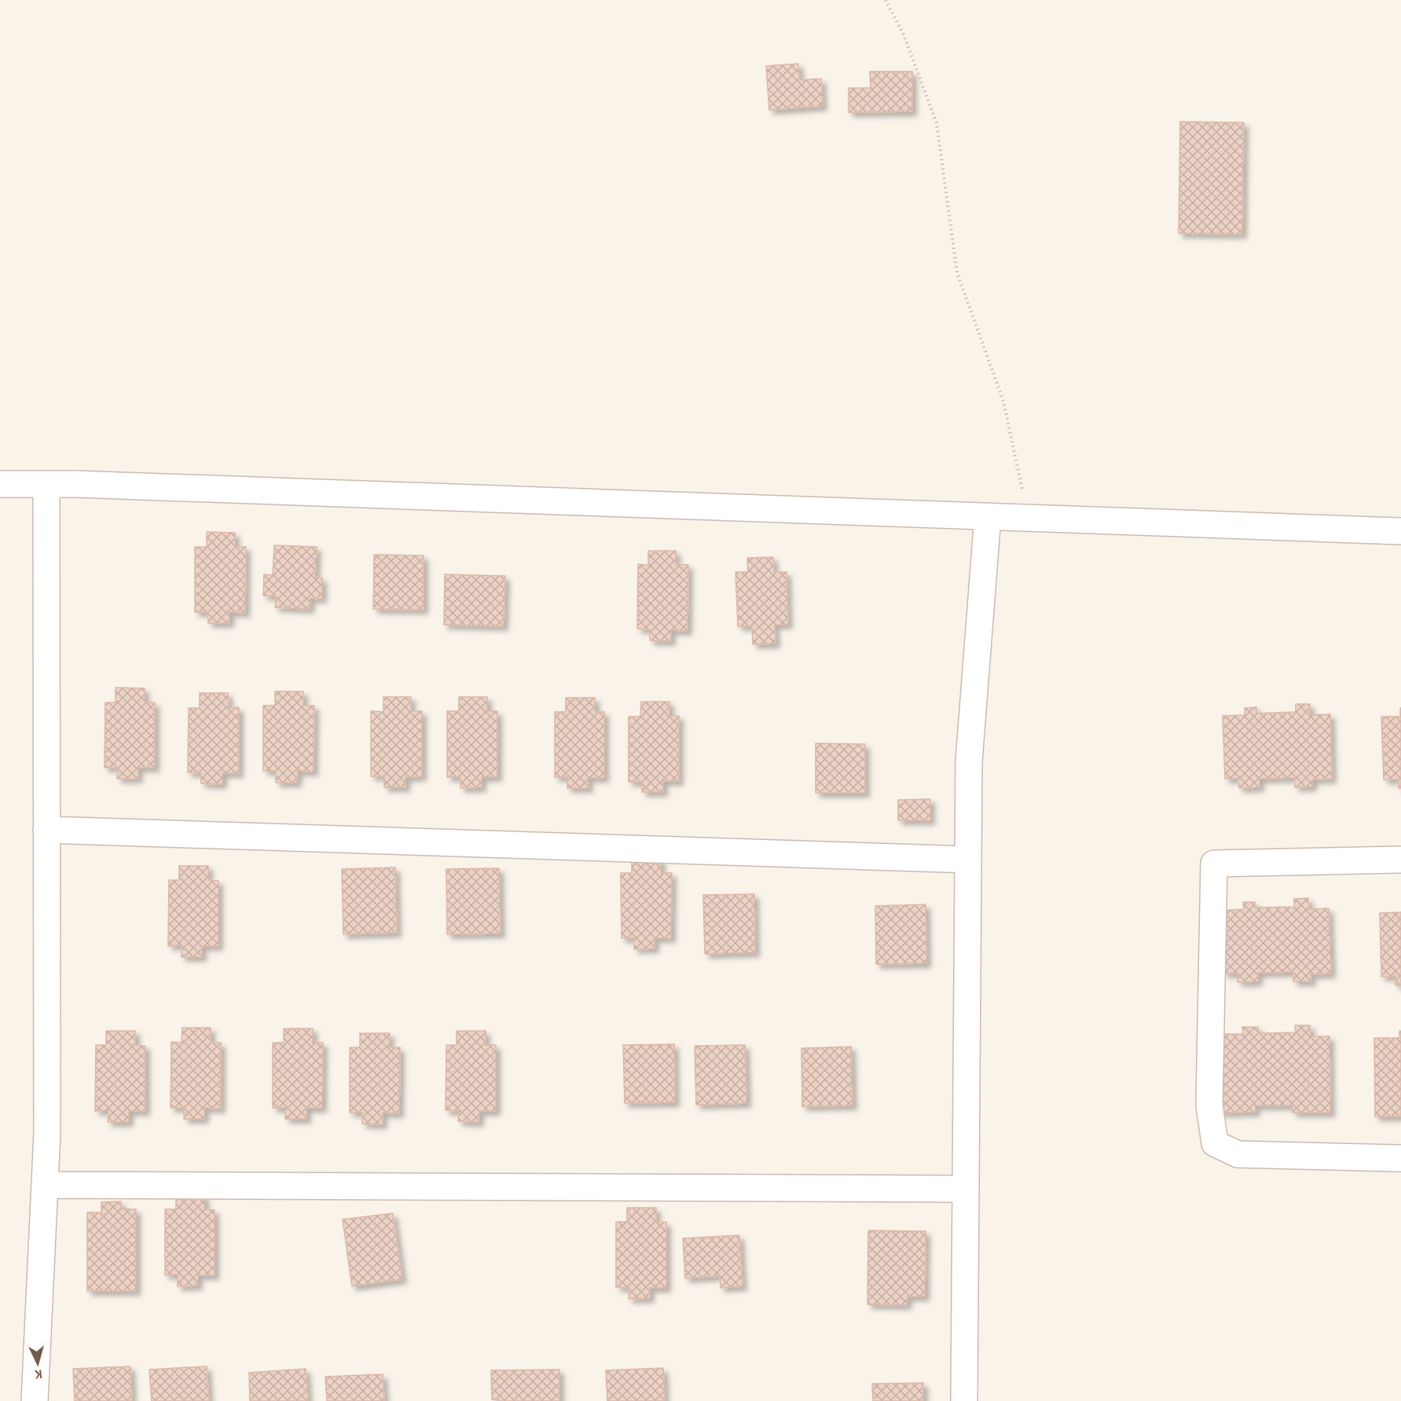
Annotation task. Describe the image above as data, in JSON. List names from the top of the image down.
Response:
{
  "north": "bottom"
}
